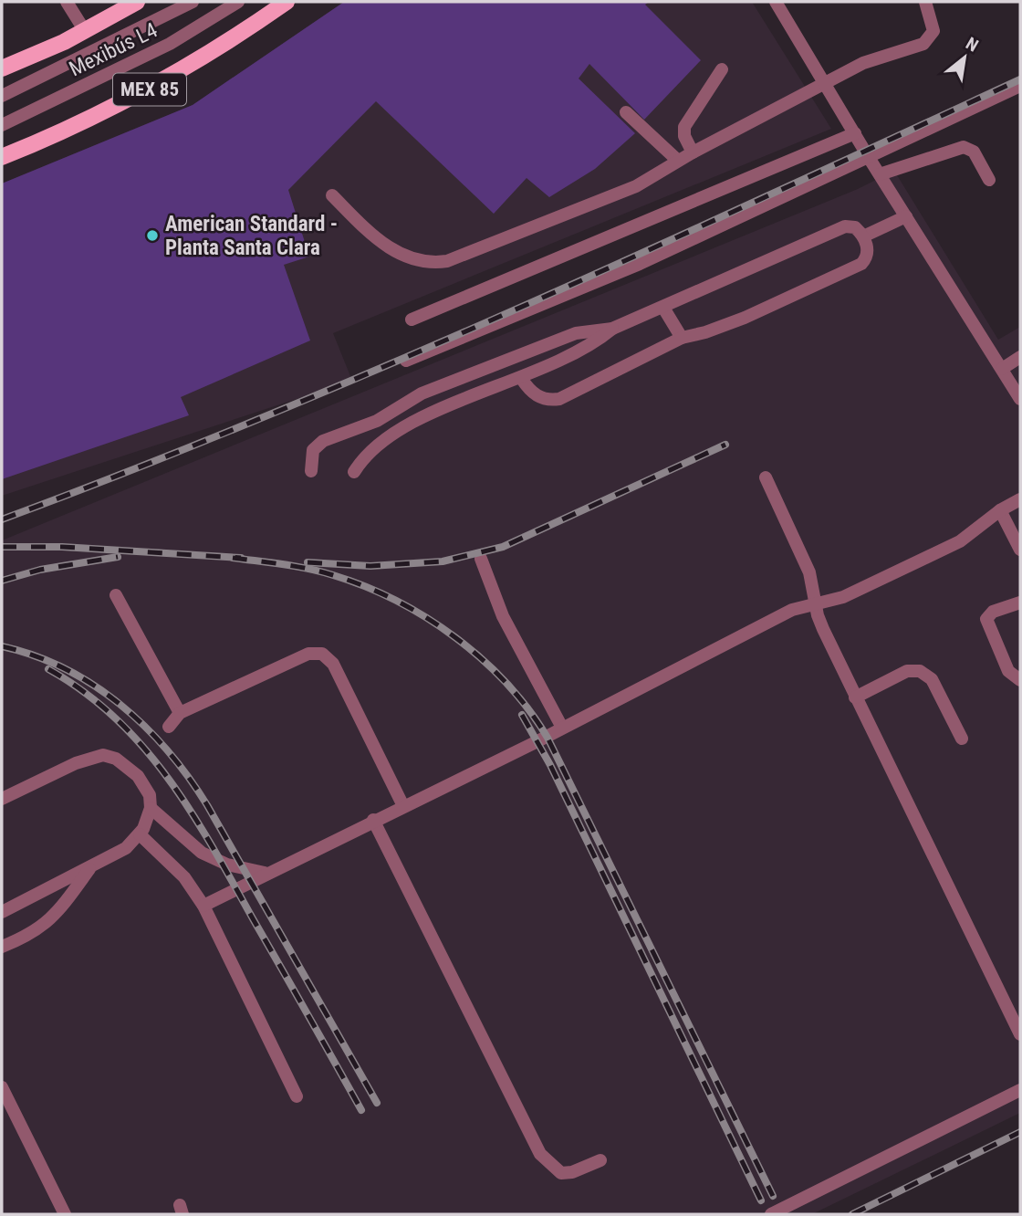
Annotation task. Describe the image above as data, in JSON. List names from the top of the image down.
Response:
{
  "streets": {
    "main road": ["MEX 85"],
    "street": ["Mexibús L4"]
  },
  "places": ["American Standard - Planta Santa Clara"],
  "north": "top right"
}
